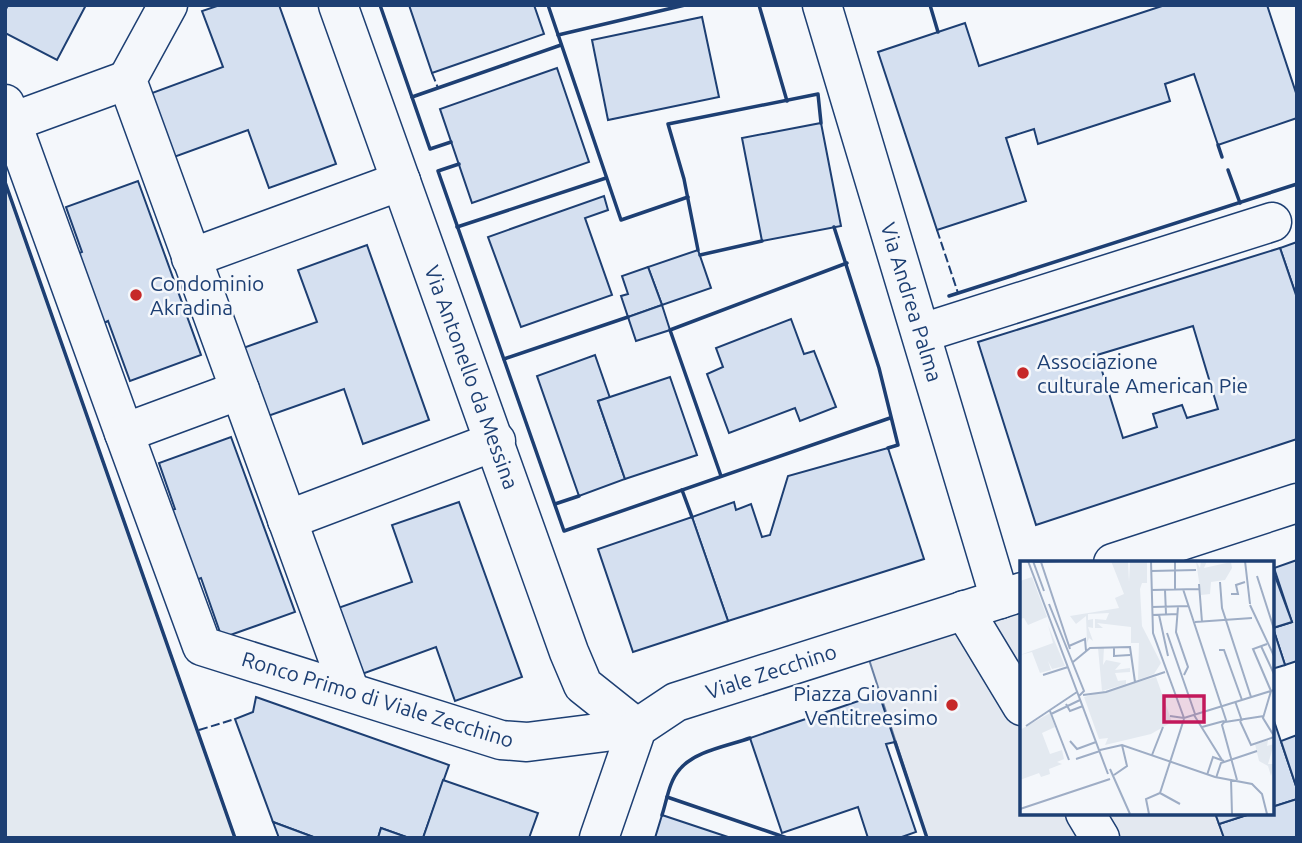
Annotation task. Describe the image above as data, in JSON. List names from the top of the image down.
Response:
{
  "streets": {
    "street": [
      "Via Andrea Palma",
      "Via Antonello da Messina",
      "Viale Zecchino",
      "Ronco Primo di Viale Zecchino"
    ]
  },
  "crossings": [
    ["Via Andrea Palma", "Viale Zecchino"],
    ["Via Antonello da Messina", "Viale Zecchino"],
    ["Via Antonello da Messina", "Ronco Primo di Viale Zecchino"],
    ["Viale Zecchino", "Ronco Primo di Viale Zecchino"]
  ],
  "places": ["Condominio Akradina", "Associazione culturale American Pie", "Piazza Giovanni Ventitreesimo"]
}
